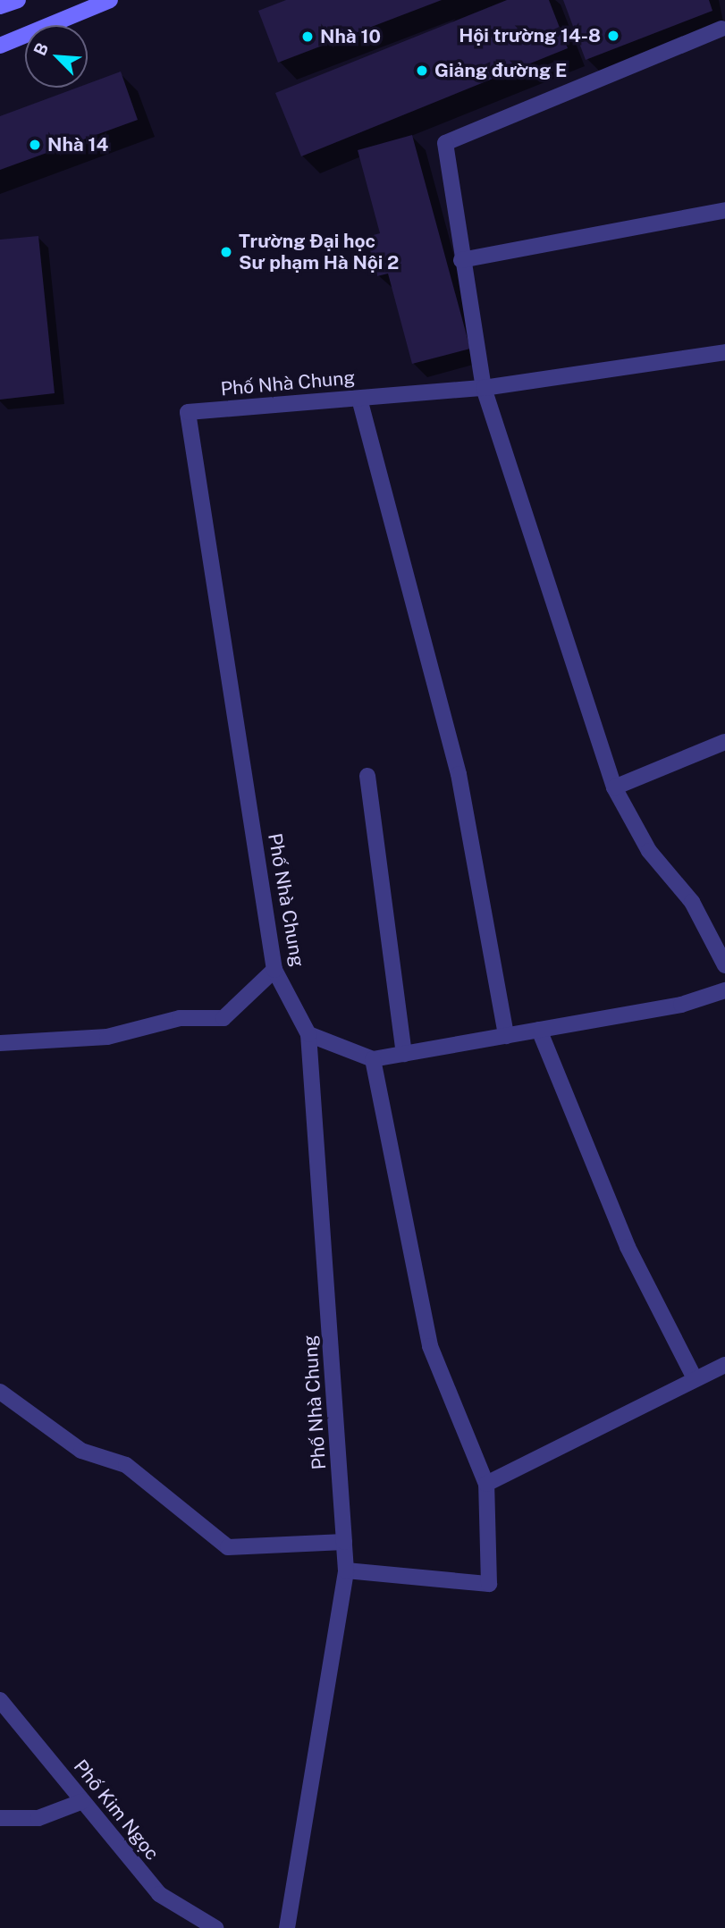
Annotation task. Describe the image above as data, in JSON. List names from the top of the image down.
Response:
{
  "streets": {
    "street": ["Phố Nhà Chung", "Phố Kim Ngọc"]
  },
  "places": [
    "Hội trường 14-8",
    "Nhà 10",
    "Giảng đường E",
    "Nhà 14",
    "Trường Đại học Sư phạm Hà Nội 2"
  ],
  "north": "top left"
}
